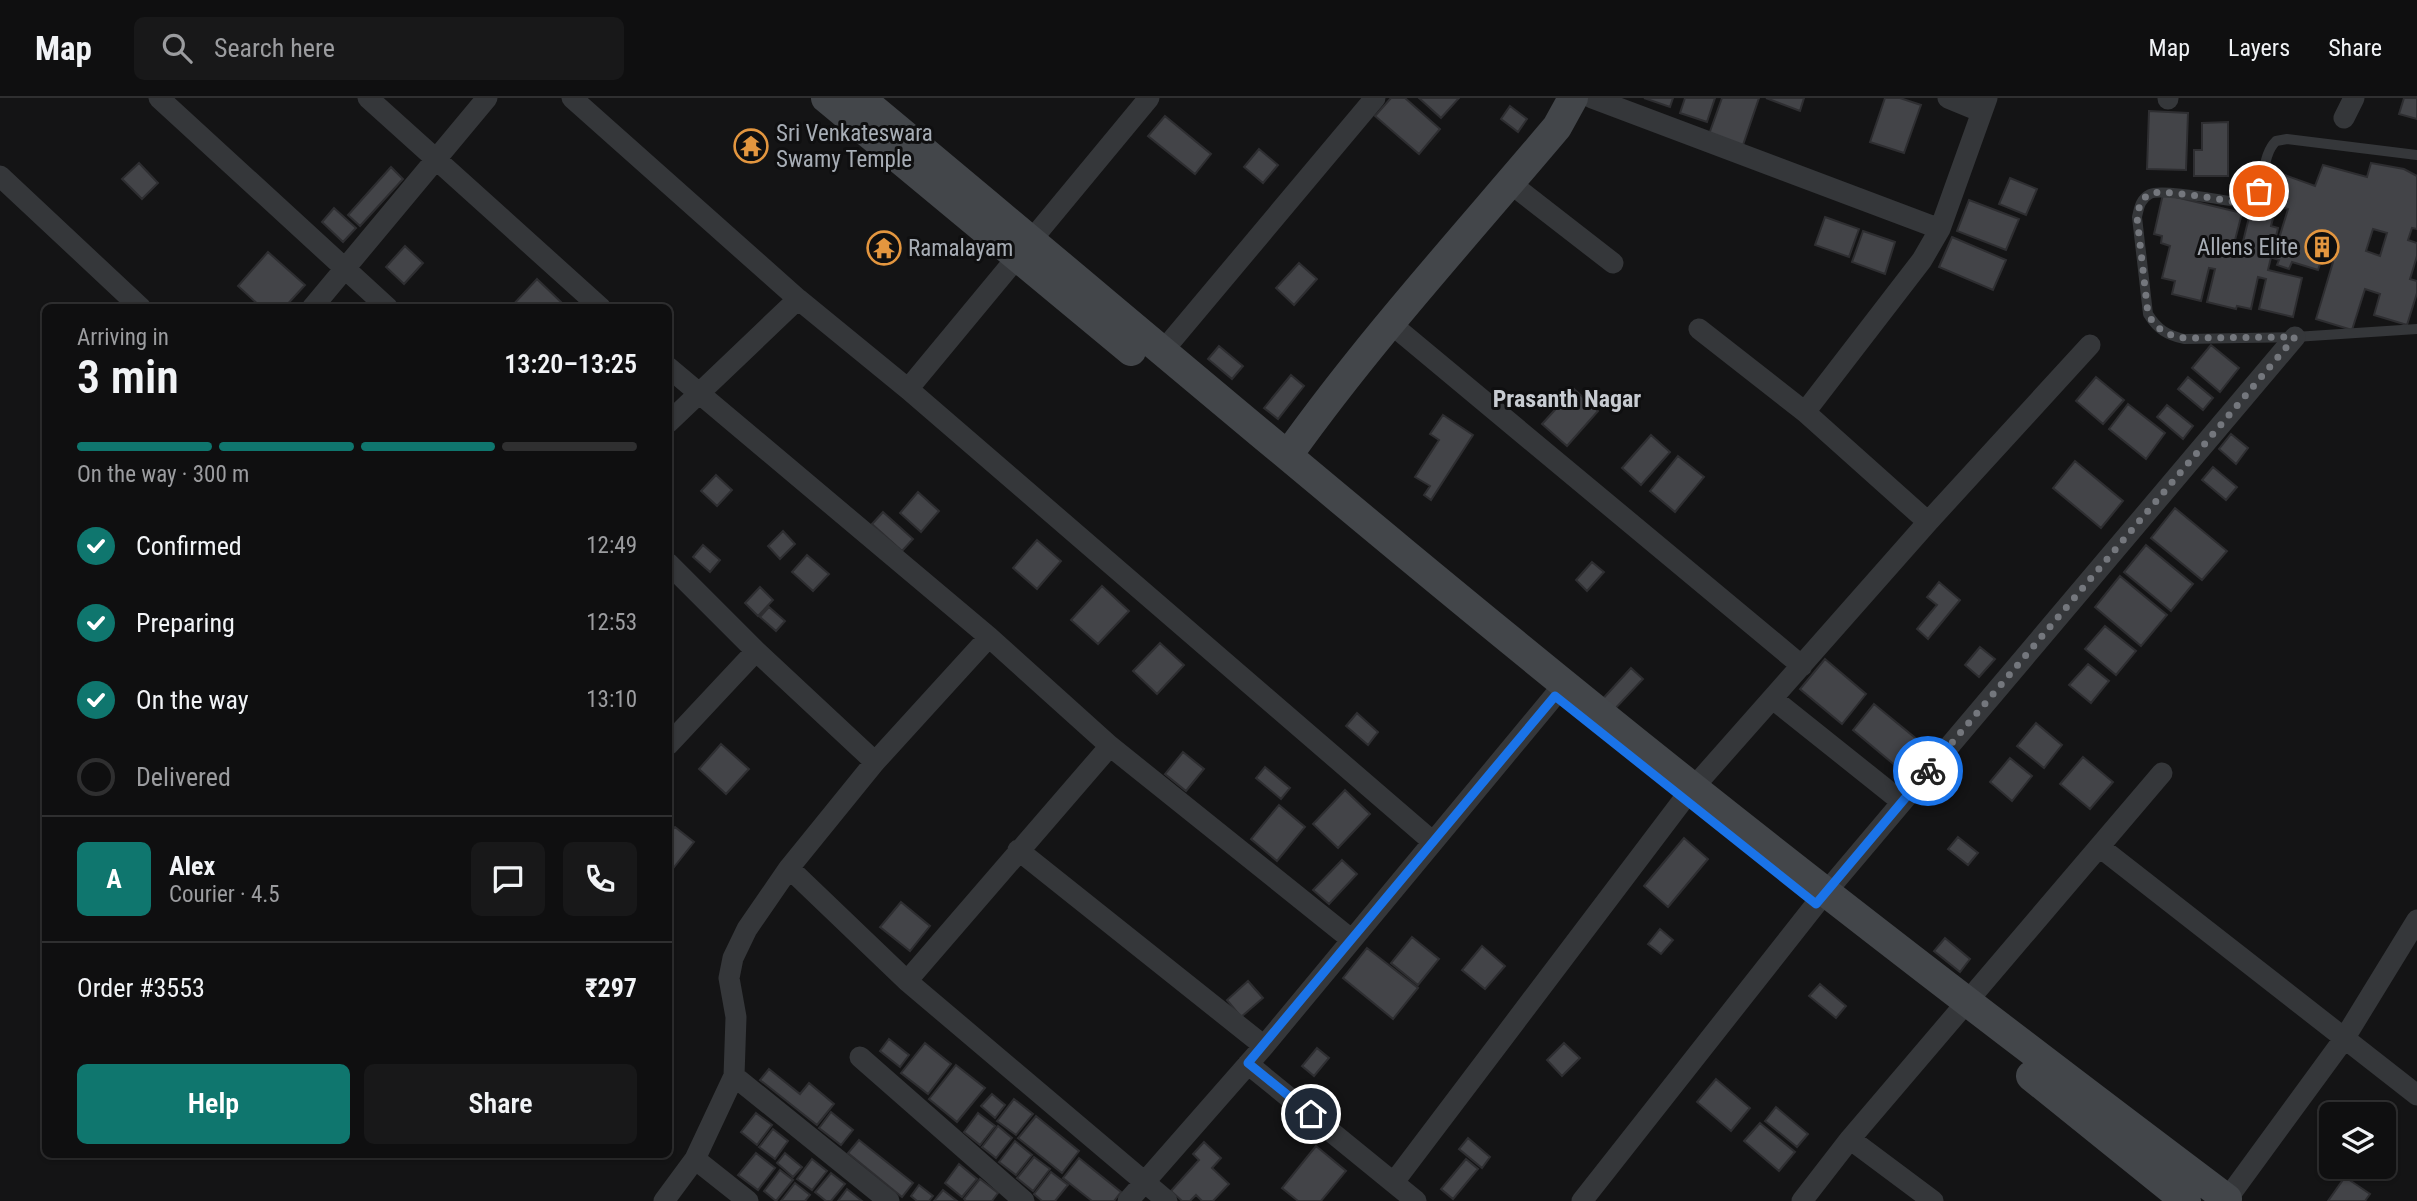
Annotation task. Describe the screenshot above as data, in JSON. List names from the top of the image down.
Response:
{
  "districts": ["Prasanth Nagar"],
  "places": {
    "temple": ["Sri Venkateswara Swamy Temple", "Ramalayam"],
    "building": ["Allens Elite"]
  },
  "page": {
    "header": "Map",
    "search": "Search here",
    "nav": ["Map", "Layers", "Share"],
    "heading": ["3 min", "Arriving in", "13:20–13:25"],
    "panel": [
      "Alex",
      "Courier · 4.5",
      "Order #3553",
      "₹297"
    ],
    "bar": "On the way · 300 m",
    "list": [
      ["Confirmed", "12:49"],
      ["Preparing", "12:53"],
      ["On the way", "13:10"],
      "Delivered"
    ],
    "round": "A",
    "buttons": ["Help", "Share"]
  }
}
